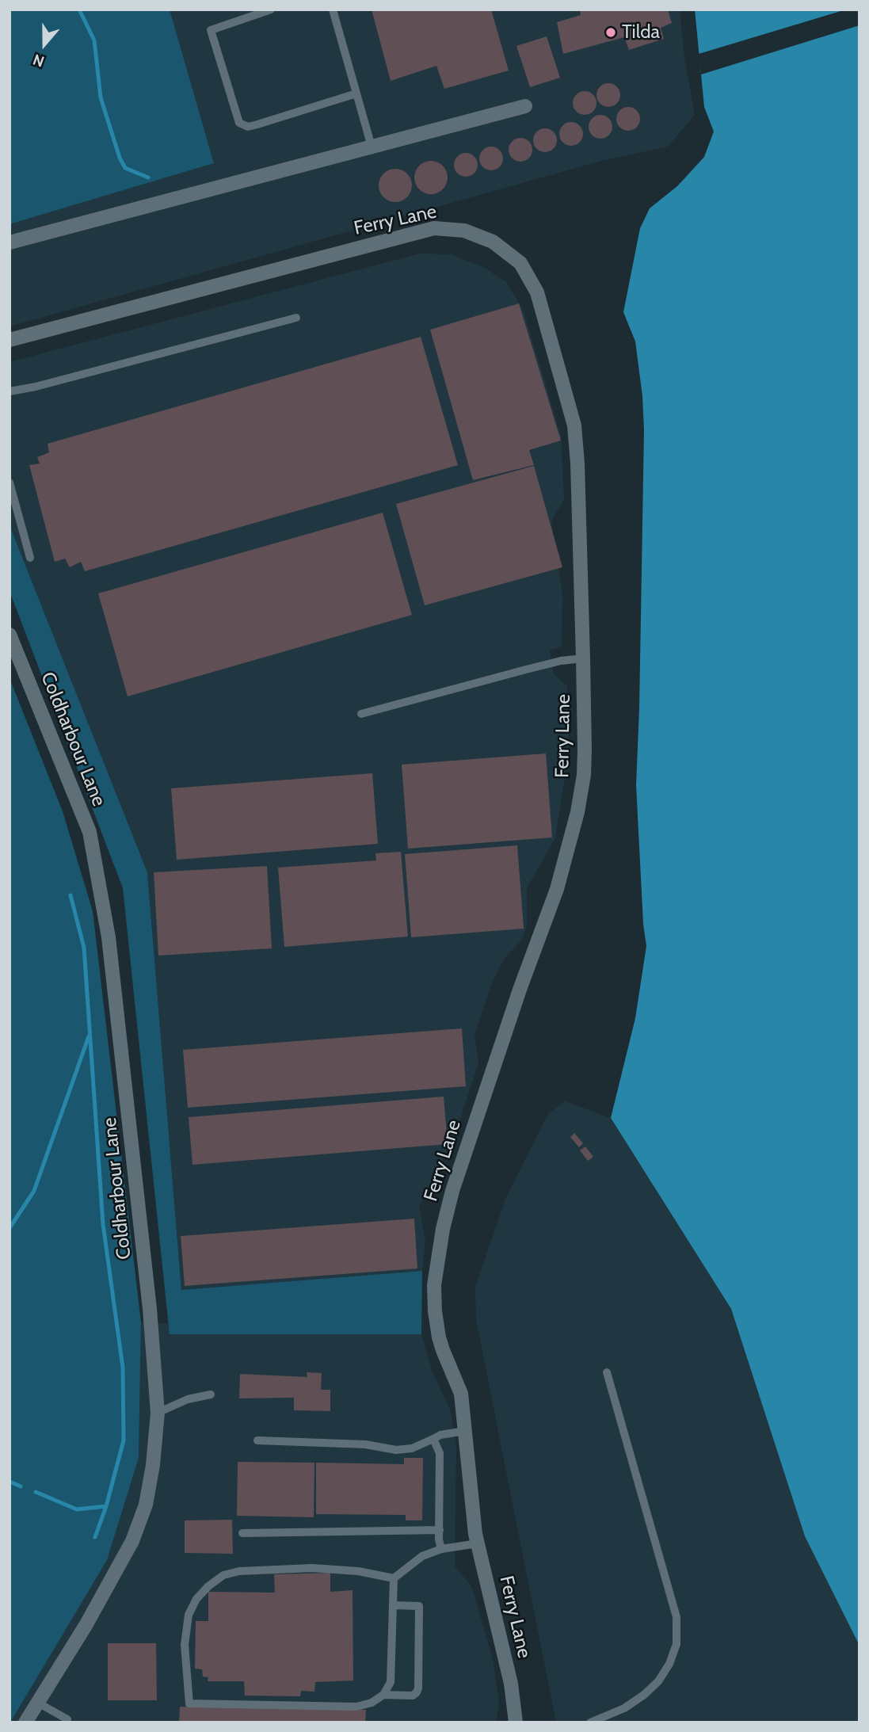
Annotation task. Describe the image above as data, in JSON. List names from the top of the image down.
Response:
{
  "streets": {
    "street": ["Ferry Lane", "Coldharbour Lane"]
  },
  "places": ["Tilda"],
  "north": "bottom"
}
